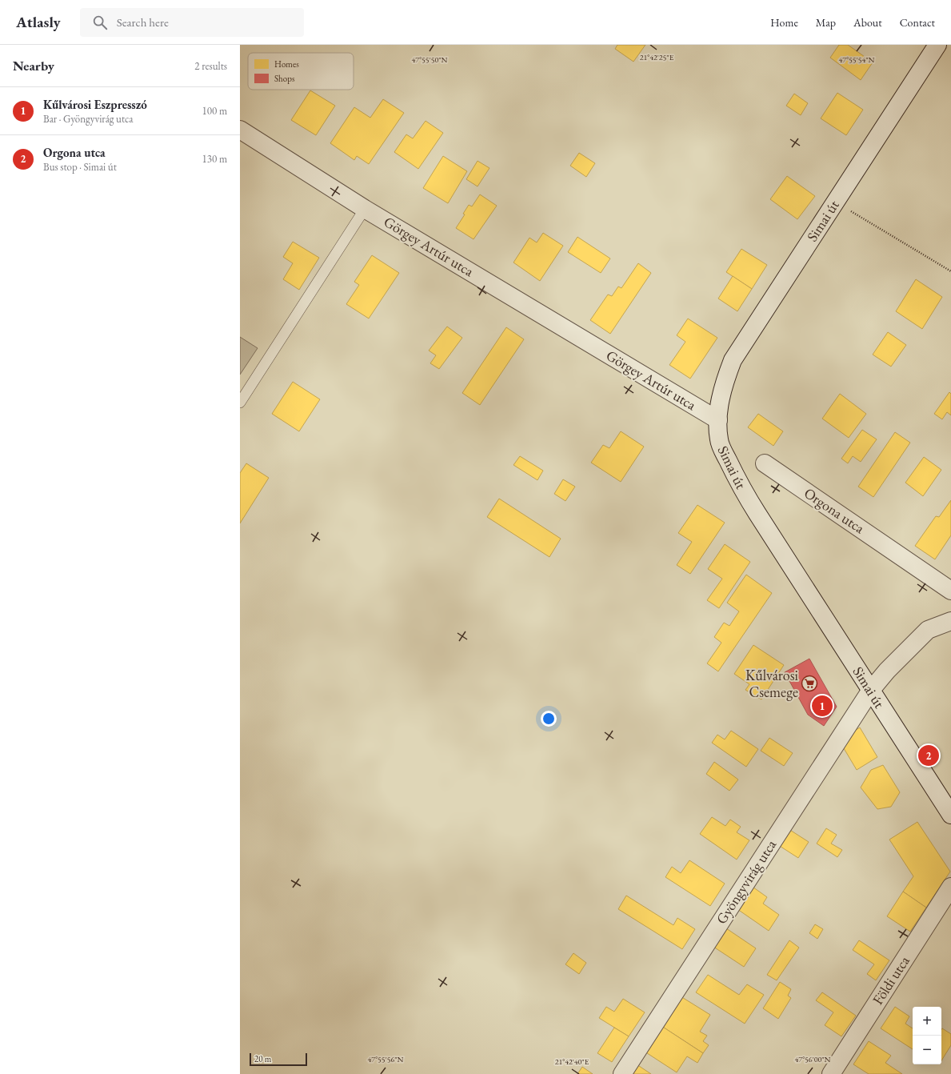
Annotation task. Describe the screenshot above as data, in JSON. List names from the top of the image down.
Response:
{
  "streets": {
    "street": [
      "Simai út",
      "Görgey Artúr utca",
      "Orgona utca",
      "Gyöngyvirág utca",
      "Földi utca"
    ]
  },
  "crossings": [
    ["Simai út", "Görgey Artúr utca"],
    ["Simai út", "Gyöngyvirág utca"]
  ],
  "places": {
    "supermarket": ["Kűlvárosi Csemege"]
  },
  "legend": ["Homes", "Shops"],
  "scale_bar": "20 m",
  "page": {
    "header": "Atlasly",
    "search": "Search here",
    "nav": [
      "Home",
      "Map",
      "About",
      "Contact"
    ],
    "heading": ["Nearby", "2 results"],
    "list": [
      {
        "mark": "1",
        "name": "Kűlvárosi Eszpresszó",
        "note": "Bar · Gyöngyvirág utca",
        "value": "100 m"
      },
      {
        "mark": "2",
        "name": "Orgona utca",
        "note": "Bus stop · Simai út",
        "value": "130 m"
      }
    ],
    "pins": ["1", "2"],
    "map_buttons": ["+", "−"],
    "scale": "20 m"
  },
  "coordinates": [
    "21°42'25\"E",
    "47°55'50\"N",
    "47°55'54\"N",
    "47°55'56\"N",
    "47°56'00\"N",
    "21°42'40\"E"
  ]
}
